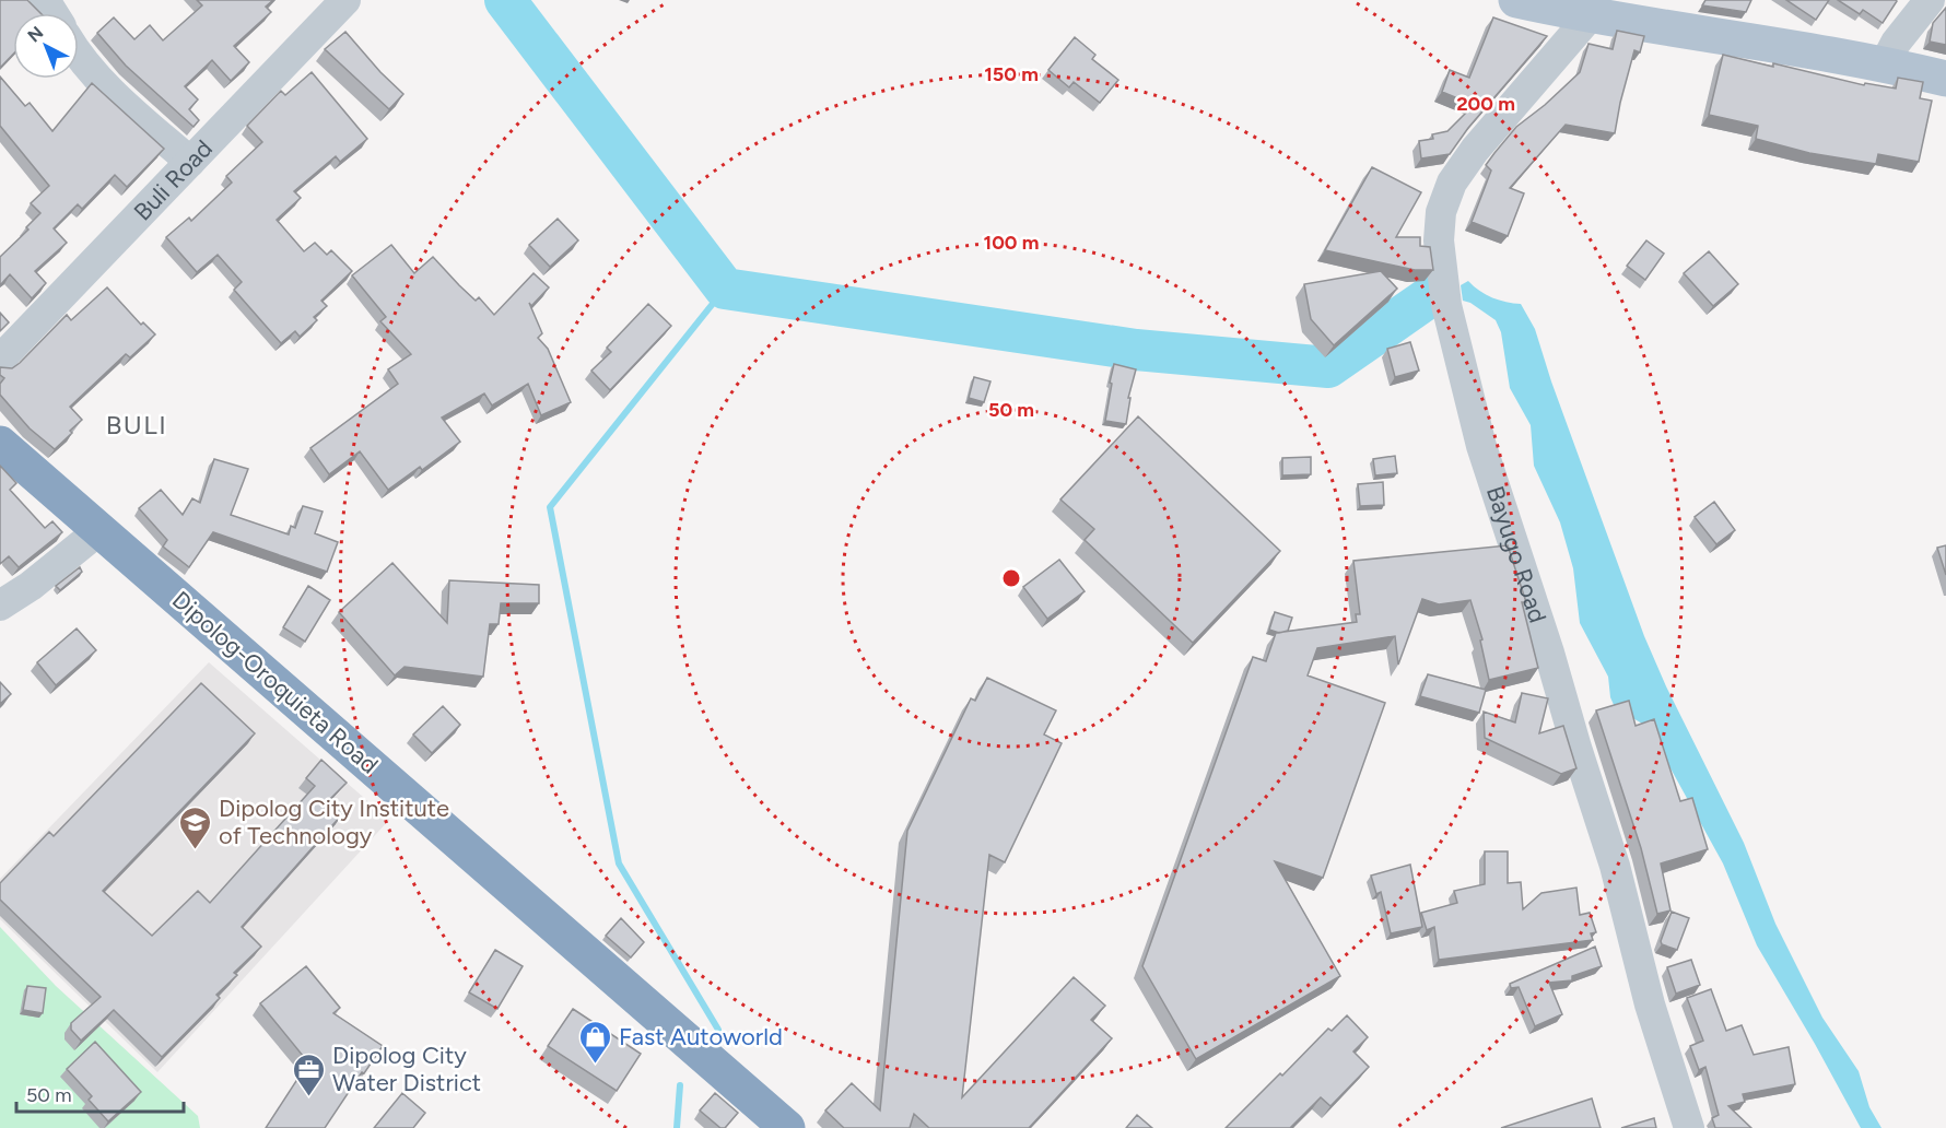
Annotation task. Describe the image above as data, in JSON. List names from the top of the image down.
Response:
{
  "streets": {
    "highway": ["Dipolog-Oroquieta Road"],
    "street": ["Buli Road", "Bayugo Road"]
  },
  "districts": ["BULI"],
  "places": {
    "school or university": ["Dipolog City Institute of Technology"],
    "shop": ["Fast Autoworld"],
    "office": ["Dipolog City Water District"]
  },
  "scale_bar": "50 m",
  "north": "top left",
  "rings": [
    "150 m",
    "200 m",
    "100 m",
    "50 m"
  ]
}
